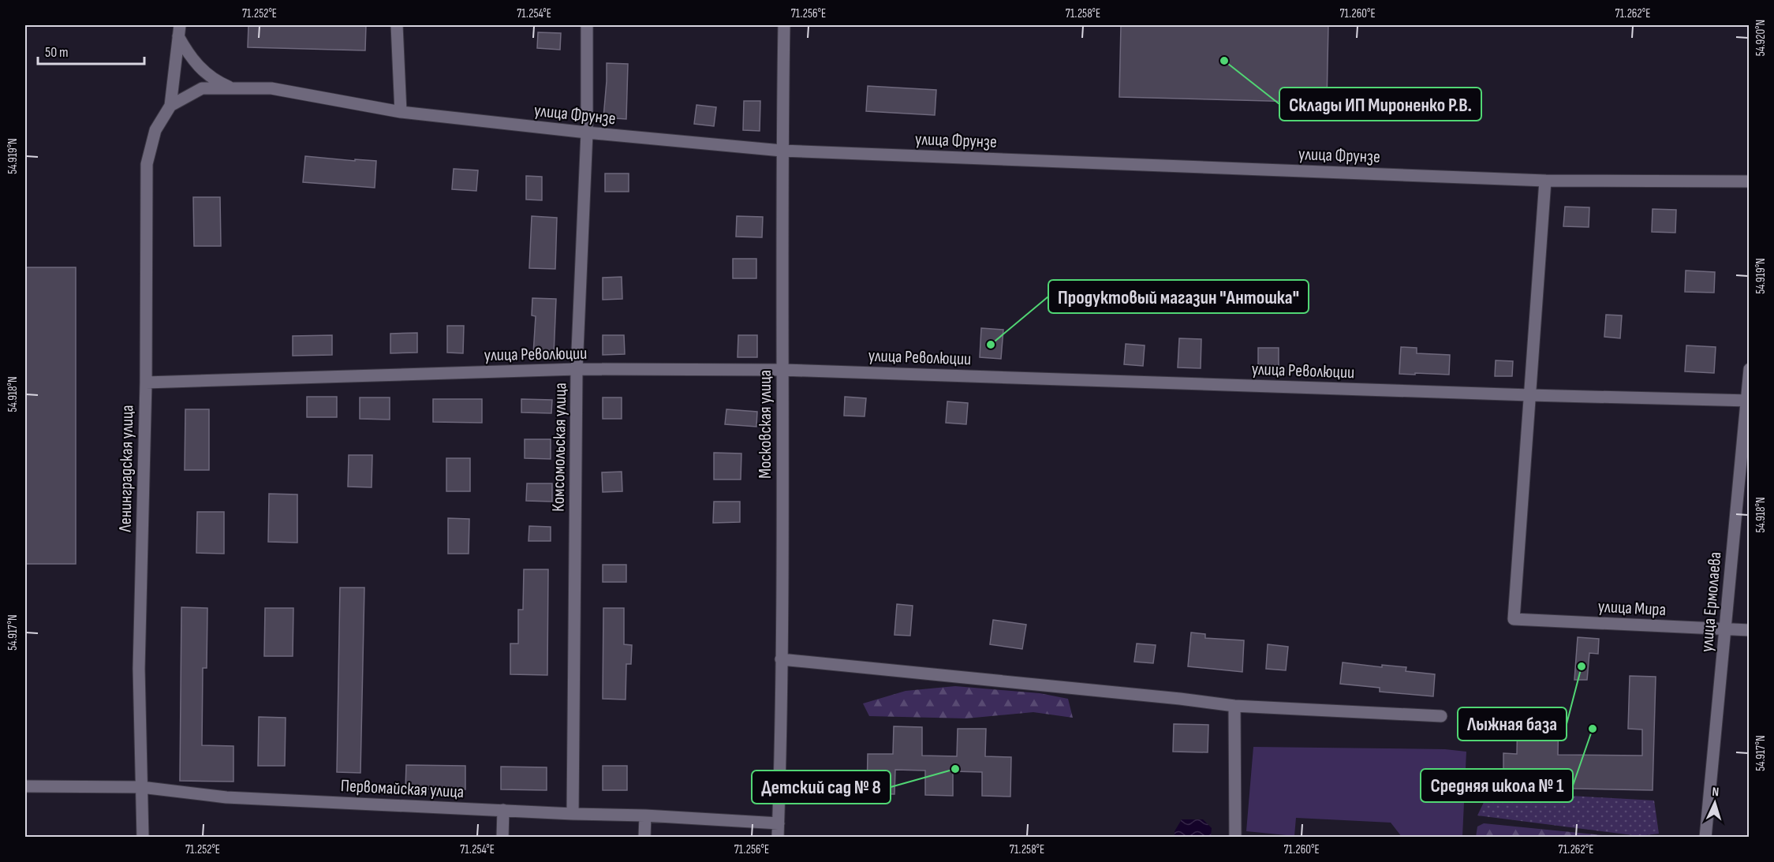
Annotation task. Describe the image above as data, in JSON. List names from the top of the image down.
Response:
{
  "streets": {
    "street": [
      "улица Фрунзе",
      "улица Революции",
      "Московская улица",
      "Комсомольская улица",
      "Ленинградская улица",
      "улица Ермолаева",
      "улица Мира",
      "Первомайская улица"
    ]
  },
  "crossings": [
    ["улица Фрунзе", "Московская улица"],
    ["улица Фрунзе", "Комсомольская улица"],
    ["улица Фрунзе", "Ленинградская улица"],
    ["улица Революции", "Московская улица"],
    ["улица Революции", "Комсомольская улица"],
    ["улица Революции", "Ленинградская улица"],
    ["улица Революции", "улица Ермолаева"],
    ["улица Революции", "улица Мира"],
    ["Московская улица", "Первомайская улица"],
    ["Комсомольская улица", "Первомайская улица"],
    ["Ленинградская улица", "Первомайская улица"],
    ["улица Ермолаева", "улица Мира"]
  ],
  "places": [
    "Склады ИП Мироненко Р.В.",
    "Продуктовый магазин \"Антошка\"",
    "Лыжная база",
    "Средняя школа № 1",
    "Детский сад № 8"
  ],
  "scale_bar": "50 m",
  "north": "top",
  "coordinates": [
    "71.252°E",
    "71.254°E",
    "71.256°E",
    "71.258°E",
    "71.260°E",
    "71.262°E",
    "54.920°N",
    "54.919°N",
    "54.918°N",
    "54.917°N"
  ]
}
